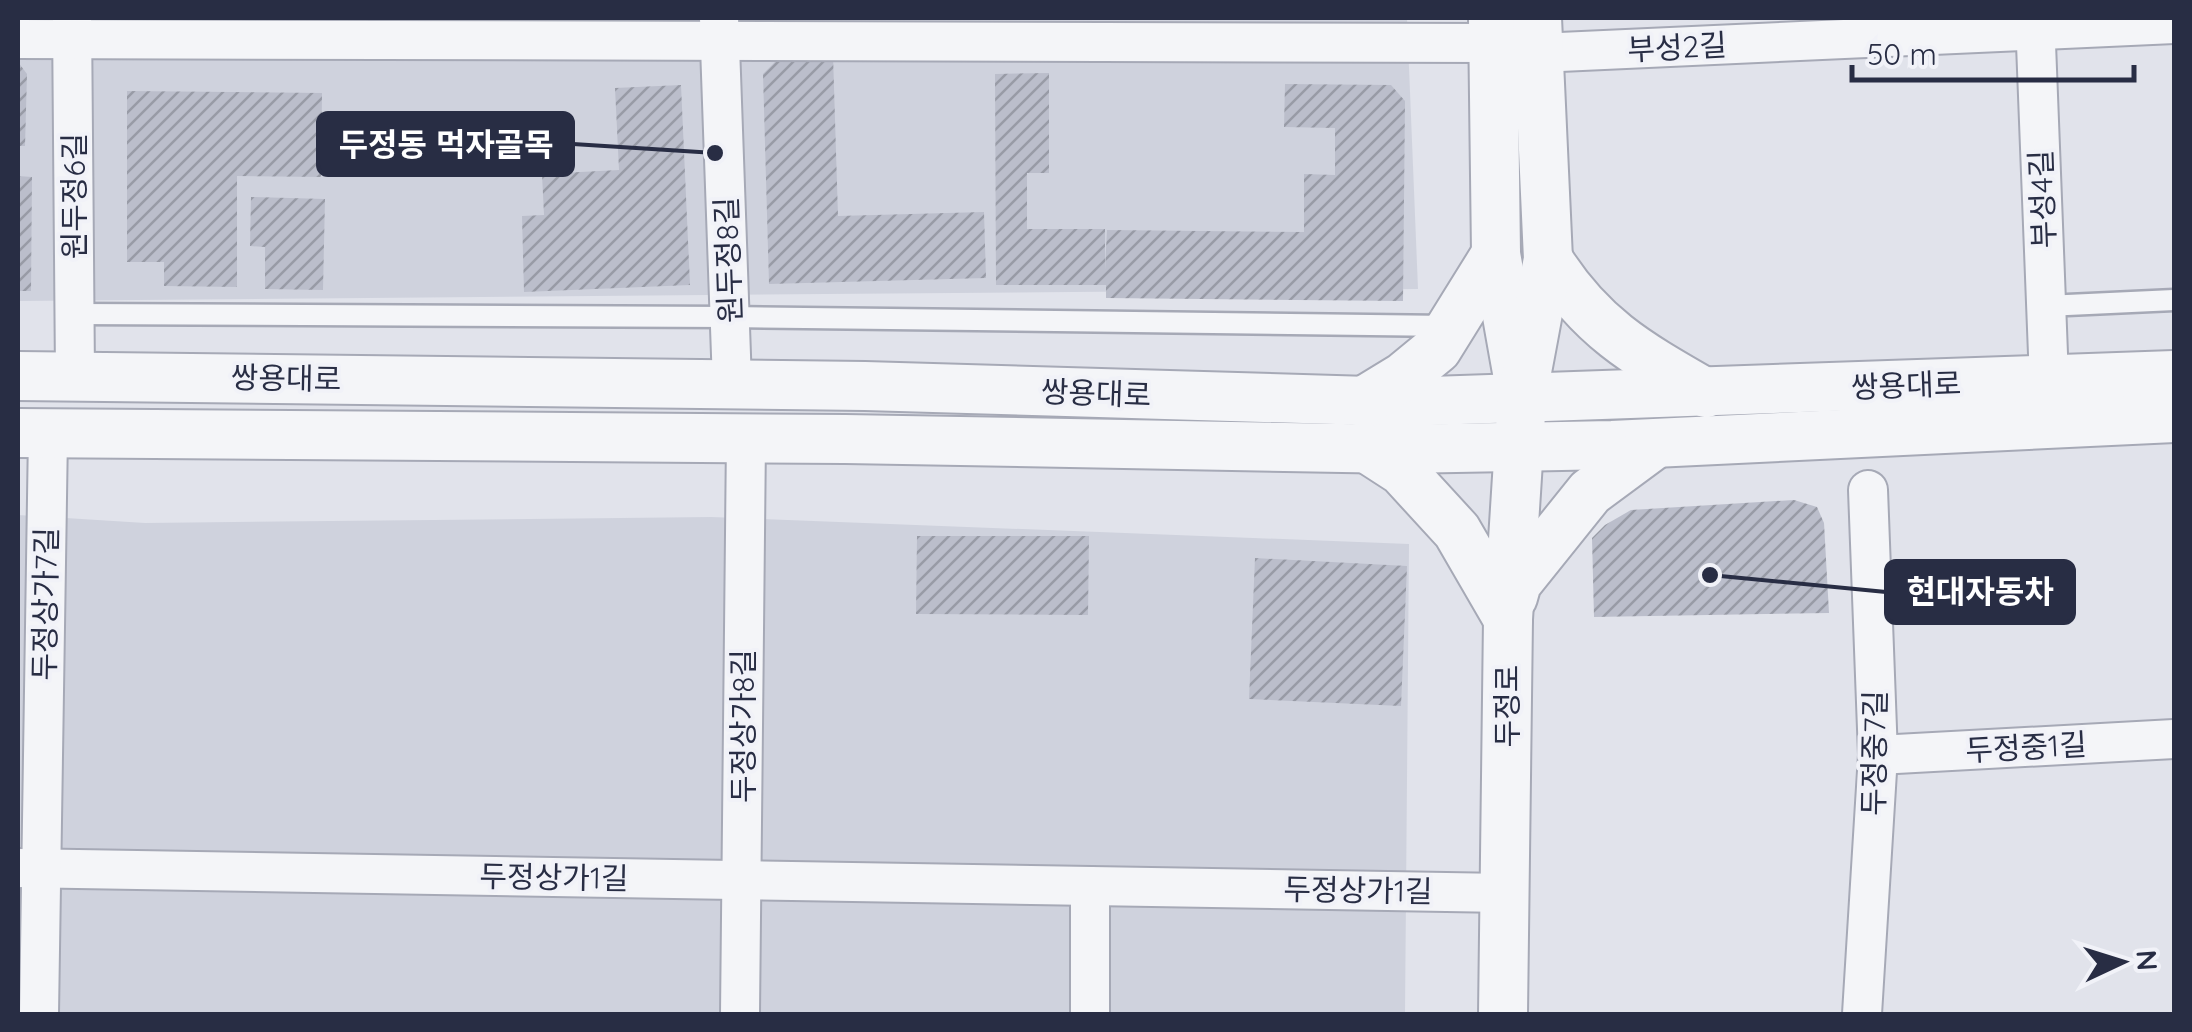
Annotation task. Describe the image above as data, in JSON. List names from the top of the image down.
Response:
{
  "streets": {
    "street": [
      "부성2길",
      "원두정6길",
      "부성4길",
      "원두정8길",
      "쌍용대로",
      "두정상가7길",
      "두정로",
      "두정상가8길",
      "두정중1길",
      "두정중7길",
      "두정상가1길"
    ]
  },
  "crossings": [
    ["부성2길", "원두정6길"],
    ["부성2길", "부성4길"],
    ["부성2길", "원두정8길"],
    ["부성2길", "두정로"],
    ["원두정6길", "쌍용대로"],
    ["부성4길", "쌍용대로"],
    ["원두정8길", "쌍용대로"],
    ["쌍용대로", "두정상가7길"],
    ["쌍용대로", "두정로"],
    ["쌍용대로", "두정상가8길"],
    ["두정상가7길", "두정상가1길"],
    ["두정로", "두정상가1길"],
    ["두정상가8길", "두정상가1길"],
    ["두정중1길", "두정중7길"]
  ],
  "places": ["두정동 먹자골목", "현대자동차"],
  "scale_bar": "50 m",
  "north": "right"
}
